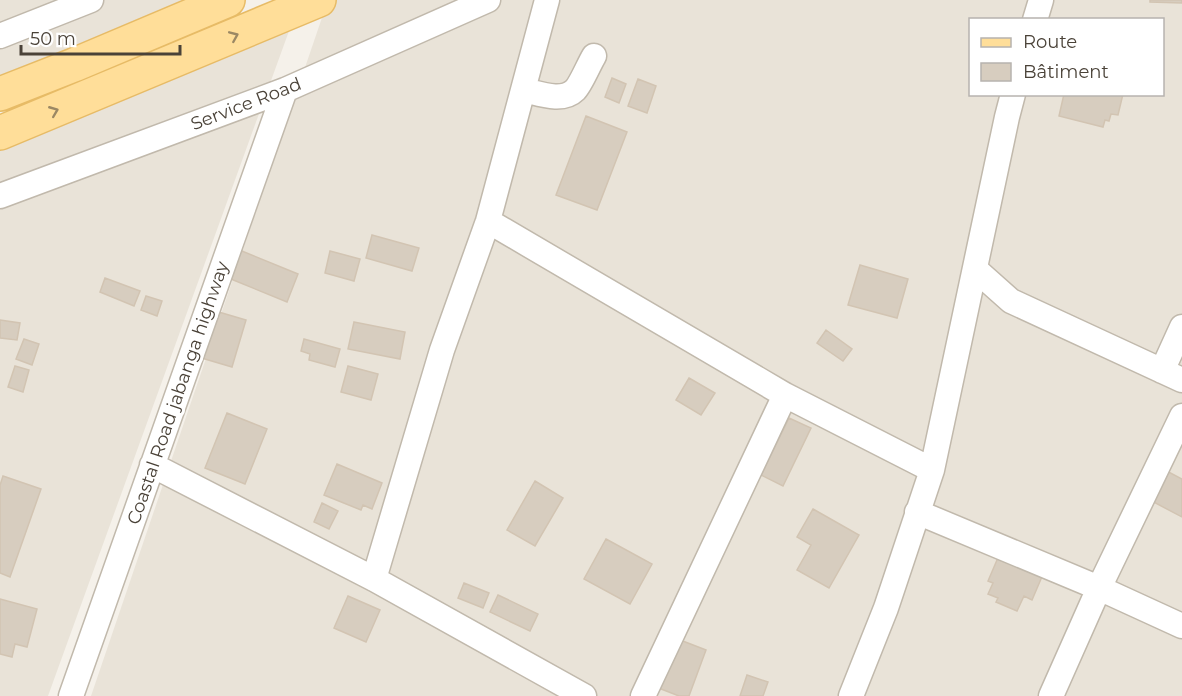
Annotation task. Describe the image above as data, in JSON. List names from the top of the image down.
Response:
{
  "streets": {
    "street": ["Service Road", "Coastal Road jabanga highway"]
  },
  "crossings": [
    ["Service Road", "Coastal Road jabanga highway"]
  ],
  "legend": ["Route", "Bâtiment"],
  "scale_bar": "50 m"
}
